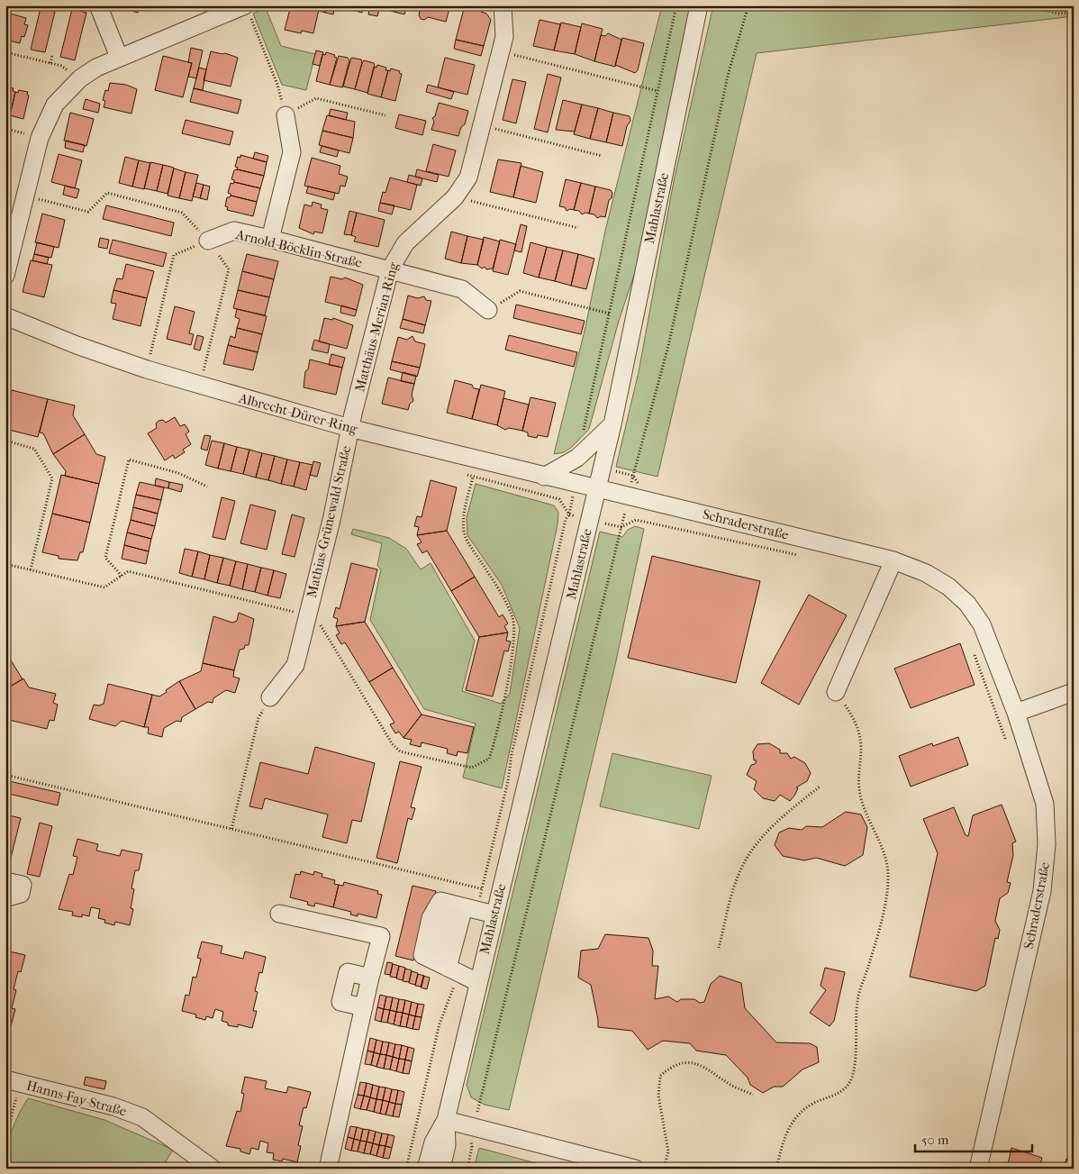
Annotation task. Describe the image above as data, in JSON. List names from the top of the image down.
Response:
{
  "streets": {
    "street": [
      "Mahlastraße",
      "Arnold-Böcklin-Straße",
      "Matthäus-Merian-Ring",
      "Albrecht-Dürer-Ring",
      "Mathias-Grünewald-Straße",
      "Schraderstraße",
      "Hanns-Fay-Straße"
    ]
  },
  "crossings": [
    ["Mahlastraße", "Albrecht-Dürer-Ring"],
    ["Mahlastraße", "Schraderstraße"],
    ["Arnold-Böcklin-Straße", "Matthäus-Merian-Ring"],
    ["Matthäus-Merian-Ring", "Albrecht-Dürer-Ring"],
    ["Matthäus-Merian-Ring", "Mathias-Grünewald-Straße"],
    ["Albrecht-Dürer-Ring", "Mathias-Grünewald-Straße"],
    ["Albrecht-Dürer-Ring", "Schraderstraße"]
  ],
  "scale_bar": "50 m"
}
